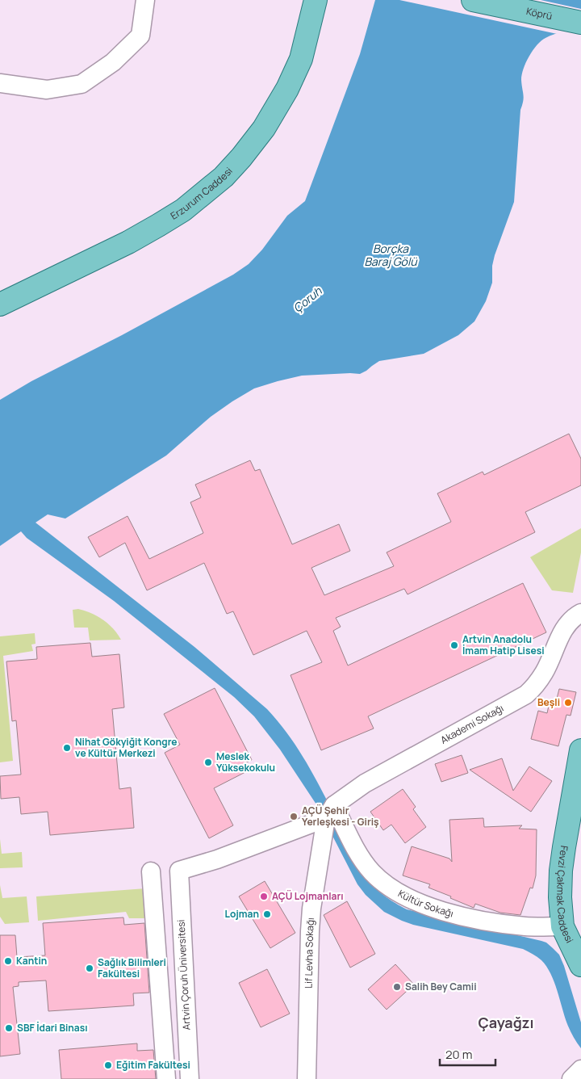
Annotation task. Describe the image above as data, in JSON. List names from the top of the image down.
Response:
{
  "streets": {
    "main road": ["Köprü", "Erzurum Caddesi", "Fevzi Çakmak Caddesi"],
    "street": [
      "Akademi Sokağı",
      "Kültür Sokağı",
      "Lif Levha Sokağı",
      "Artvin Çoruh Üniversitesi"
    ]
  },
  "crossings": [
    ["Akademi Sokağı", "Kültür Sokağı"],
    ["Akademi Sokağı", "Lif Levha Sokağı"],
    ["Akademi Sokağı", "Artvin Çoruh Üniversitesi"],
    ["Fevzi Çakmak Caddesi", "Kültür Sokağı"],
    ["Kültür Sokağı", "Lif Levha Sokağı"]
  ],
  "districts": ["Çayağzı"],
  "water": ["Borçka Baraj Gölü", "Çoruh"],
  "places": [
    "Artvin Anadolu İmam Hatip Lisesi",
    "Beşli",
    "Nihat Gökyiğit Kongre ve Kültür Merkezi",
    "Meslek Yüksekokulu",
    "AÇÜ Şehir Yerleşkesi - Giriş",
    "AÇÜ Lojmanları",
    "Lojman",
    "Kantin",
    "Sağlık Bilimleri Fakültesi",
    "Salih Bey Camii",
    "SBF İdari Binası",
    "Eğitim Fakültesi"
  ],
  "scale_bar": "20 m"
}
